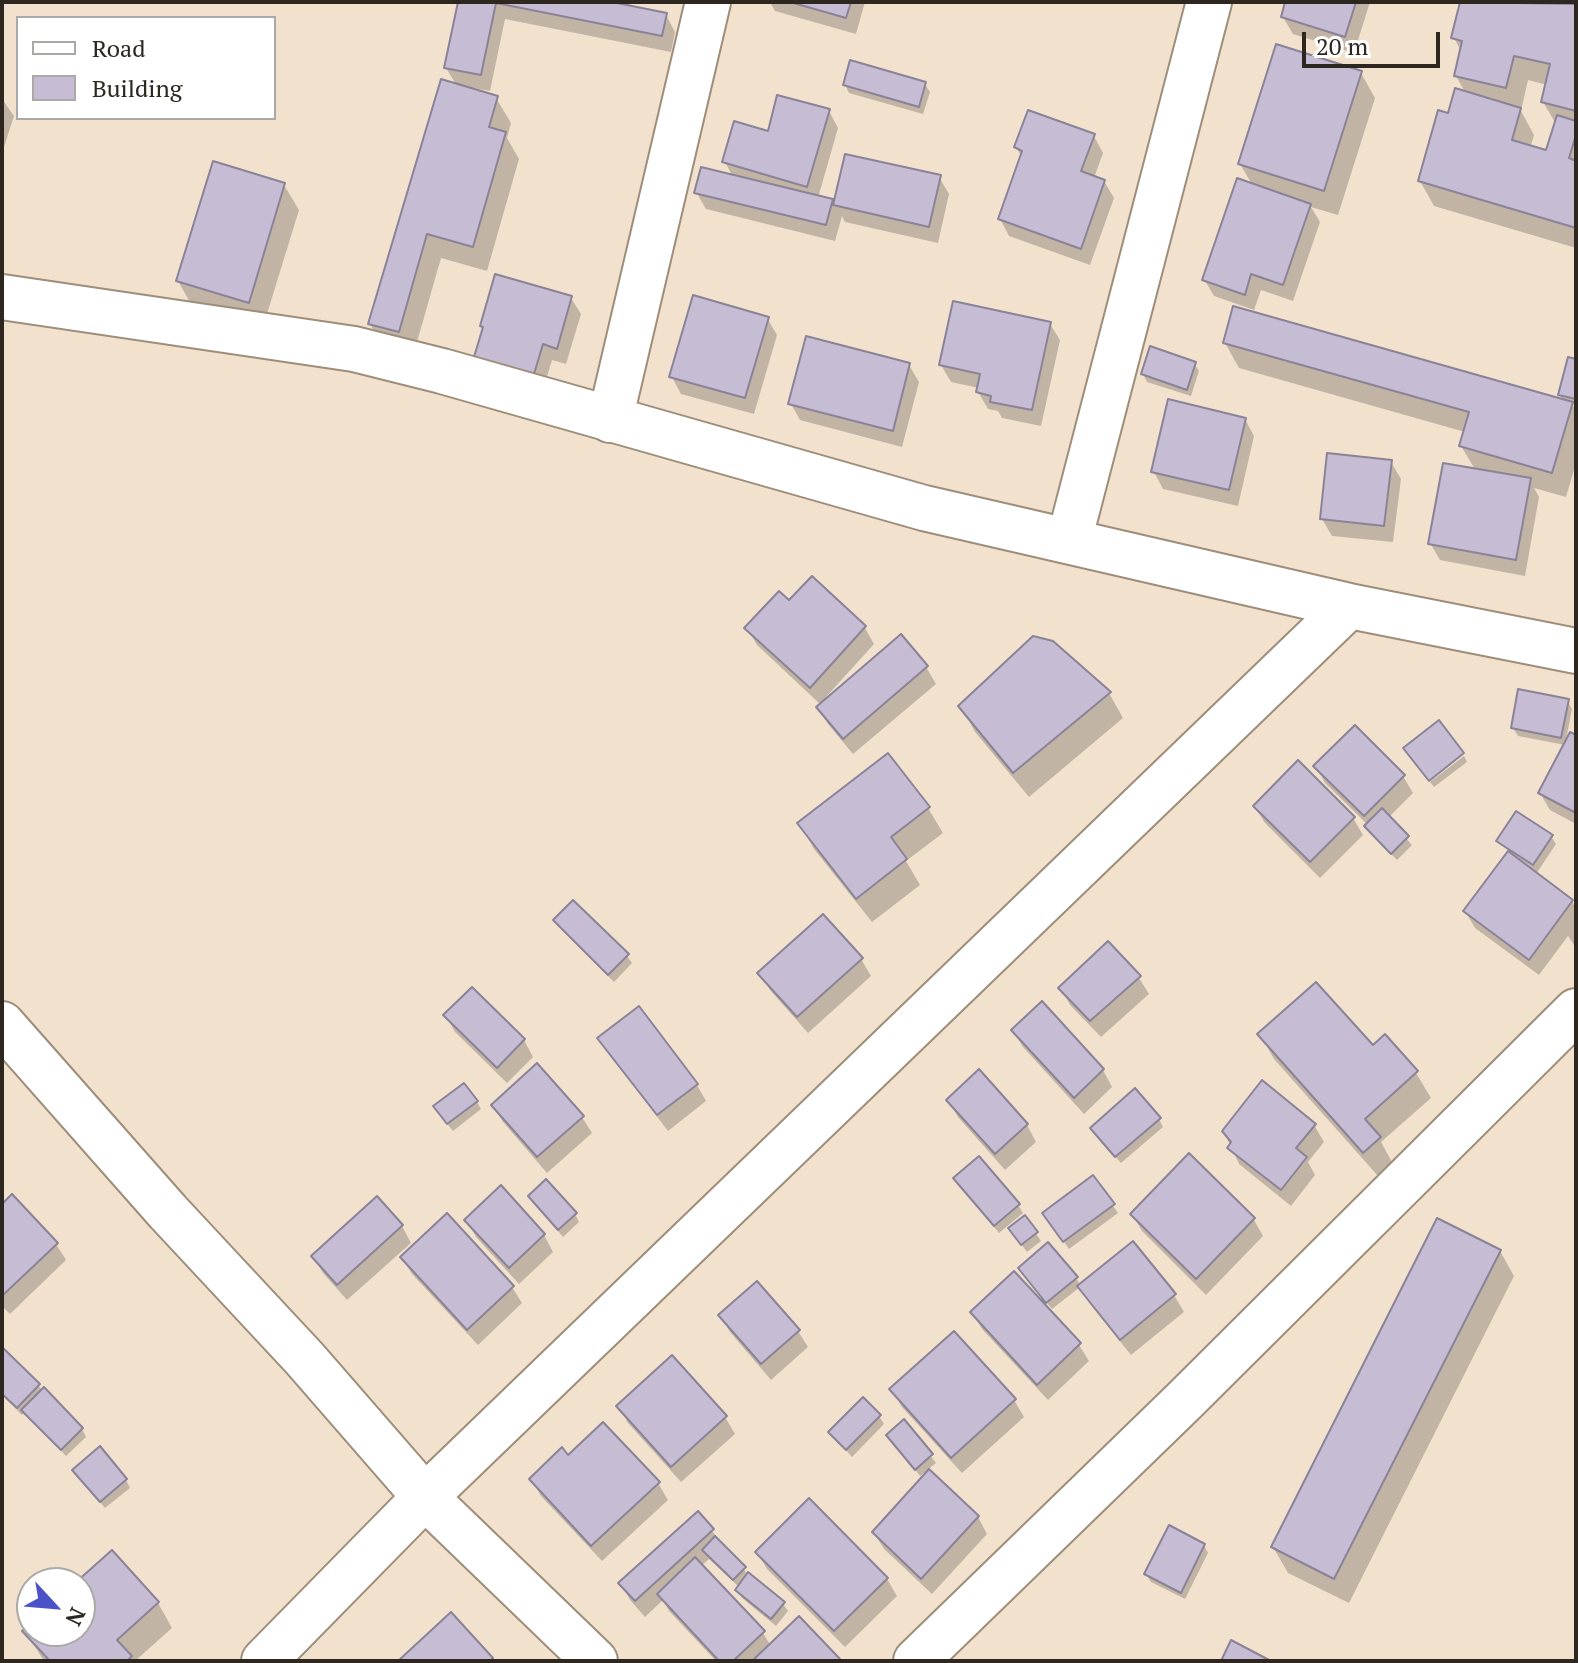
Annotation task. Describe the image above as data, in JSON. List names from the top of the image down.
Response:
{
  "legend": ["Road", "Building"],
  "scale_bar": "20 m",
  "north": "bottom right"
}
